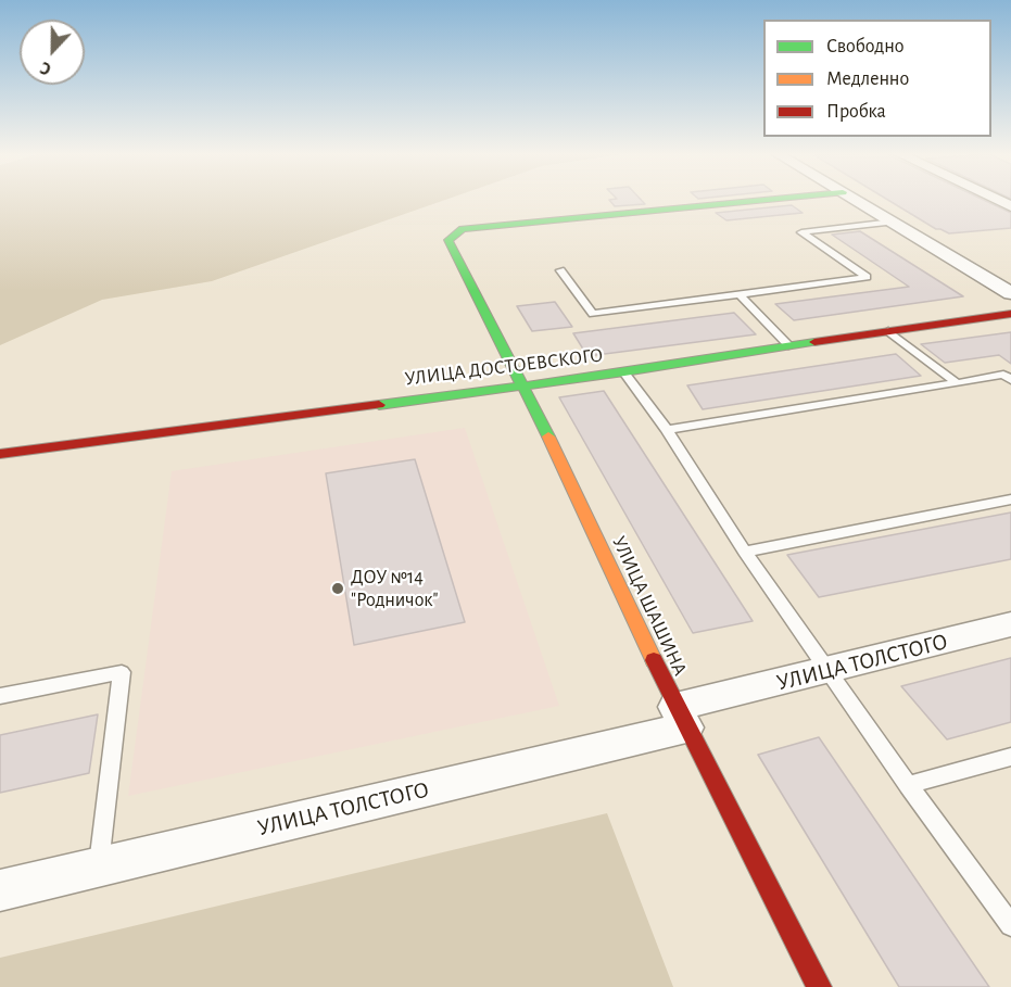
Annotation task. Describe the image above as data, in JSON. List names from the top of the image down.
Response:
{
  "streets": {
    "street": ["УЛИЦА ДОСТОЕВСКОГО", "УЛИЦА ШАШИНА", "УЛИЦА ТОЛСТОГО"]
  },
  "crossings": [
    ["УЛИЦА ДОСТОЕВСКОГО", "УЛИЦА ШАШИНА"],
    ["УЛИЦА ШАШИНА", "УЛИЦА ТОЛСТОГО"]
  ],
  "places": ["ДОУ №14 \"Родничок\""],
  "legend": ["Свободно", "Медленно", "Пробка"],
  "north": "bottom"
}
